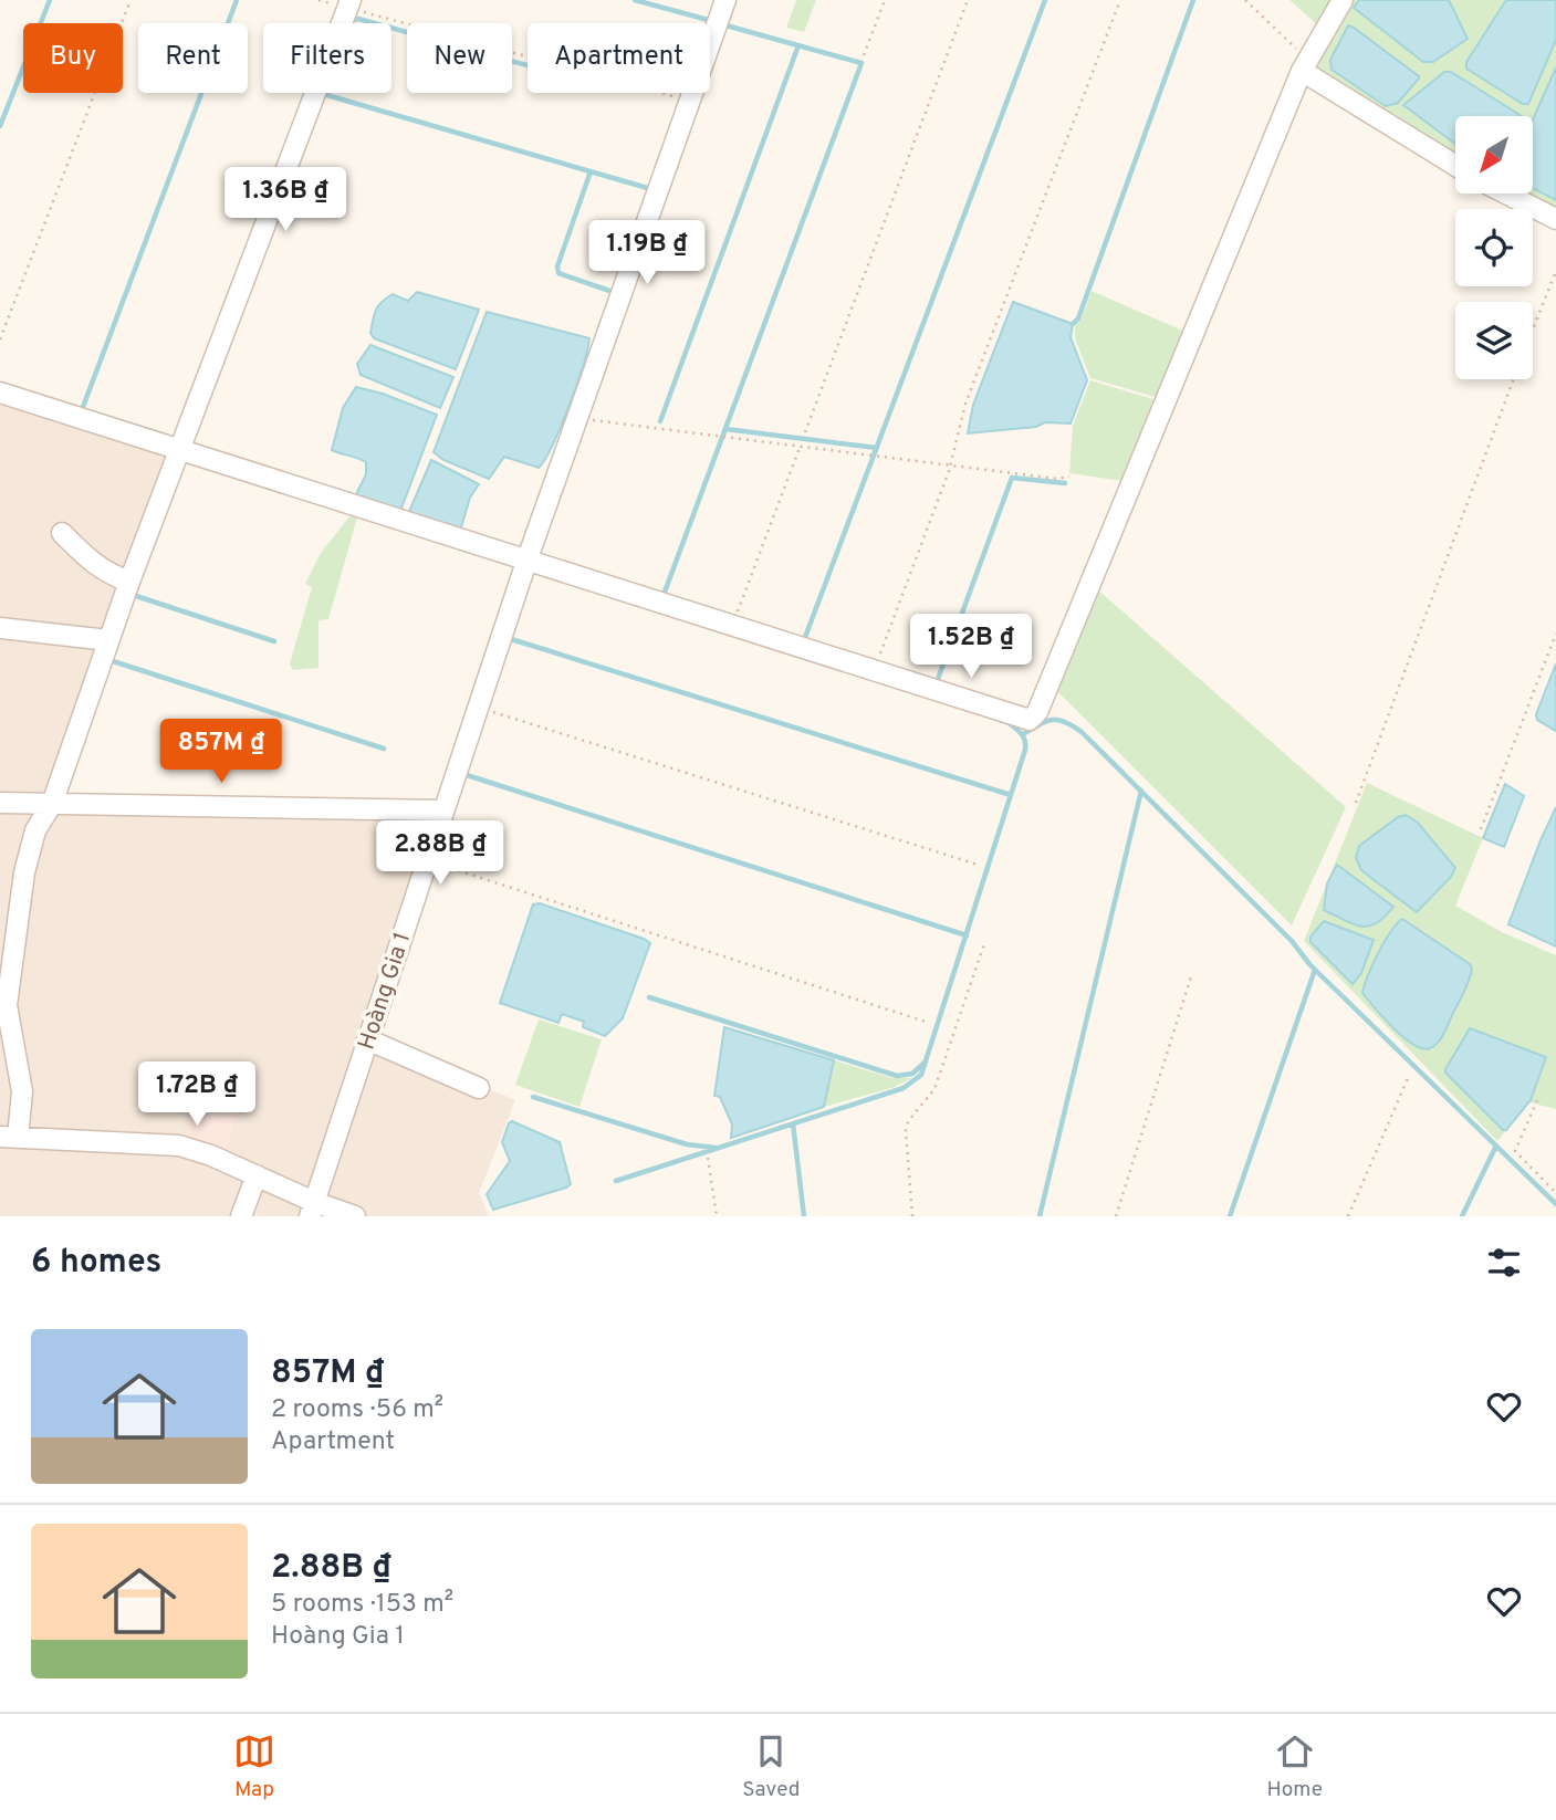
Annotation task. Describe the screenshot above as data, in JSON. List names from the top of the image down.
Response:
{
  "streets": {
    "street": ["Hoàng Gia 1"]
  },
  "north": "bottom left",
  "page": {
    "chip": [
      "Buy",
      "Rent",
      "Filters",
      "New",
      "Apartment"
    ],
    "price": [
      "1.36B ₫",
      "1.19B ₫",
      "1.52B ₫",
      "857M ₫",
      "2.88B ₫",
      "1.72B ₫"
    ],
    "heading": "6 homes",
    "list": [
      {
        "name": "857M ₫",
        "note": "2 rooms · 56 m² · Apartment"
      },
      {
        "name": "2.88B ₫",
        "note": "5 rooms · 153 m² · Hoàng Gia 1"
      }
    ],
    "tabs": ["Map", "Saved", "Home"]
  }
}
